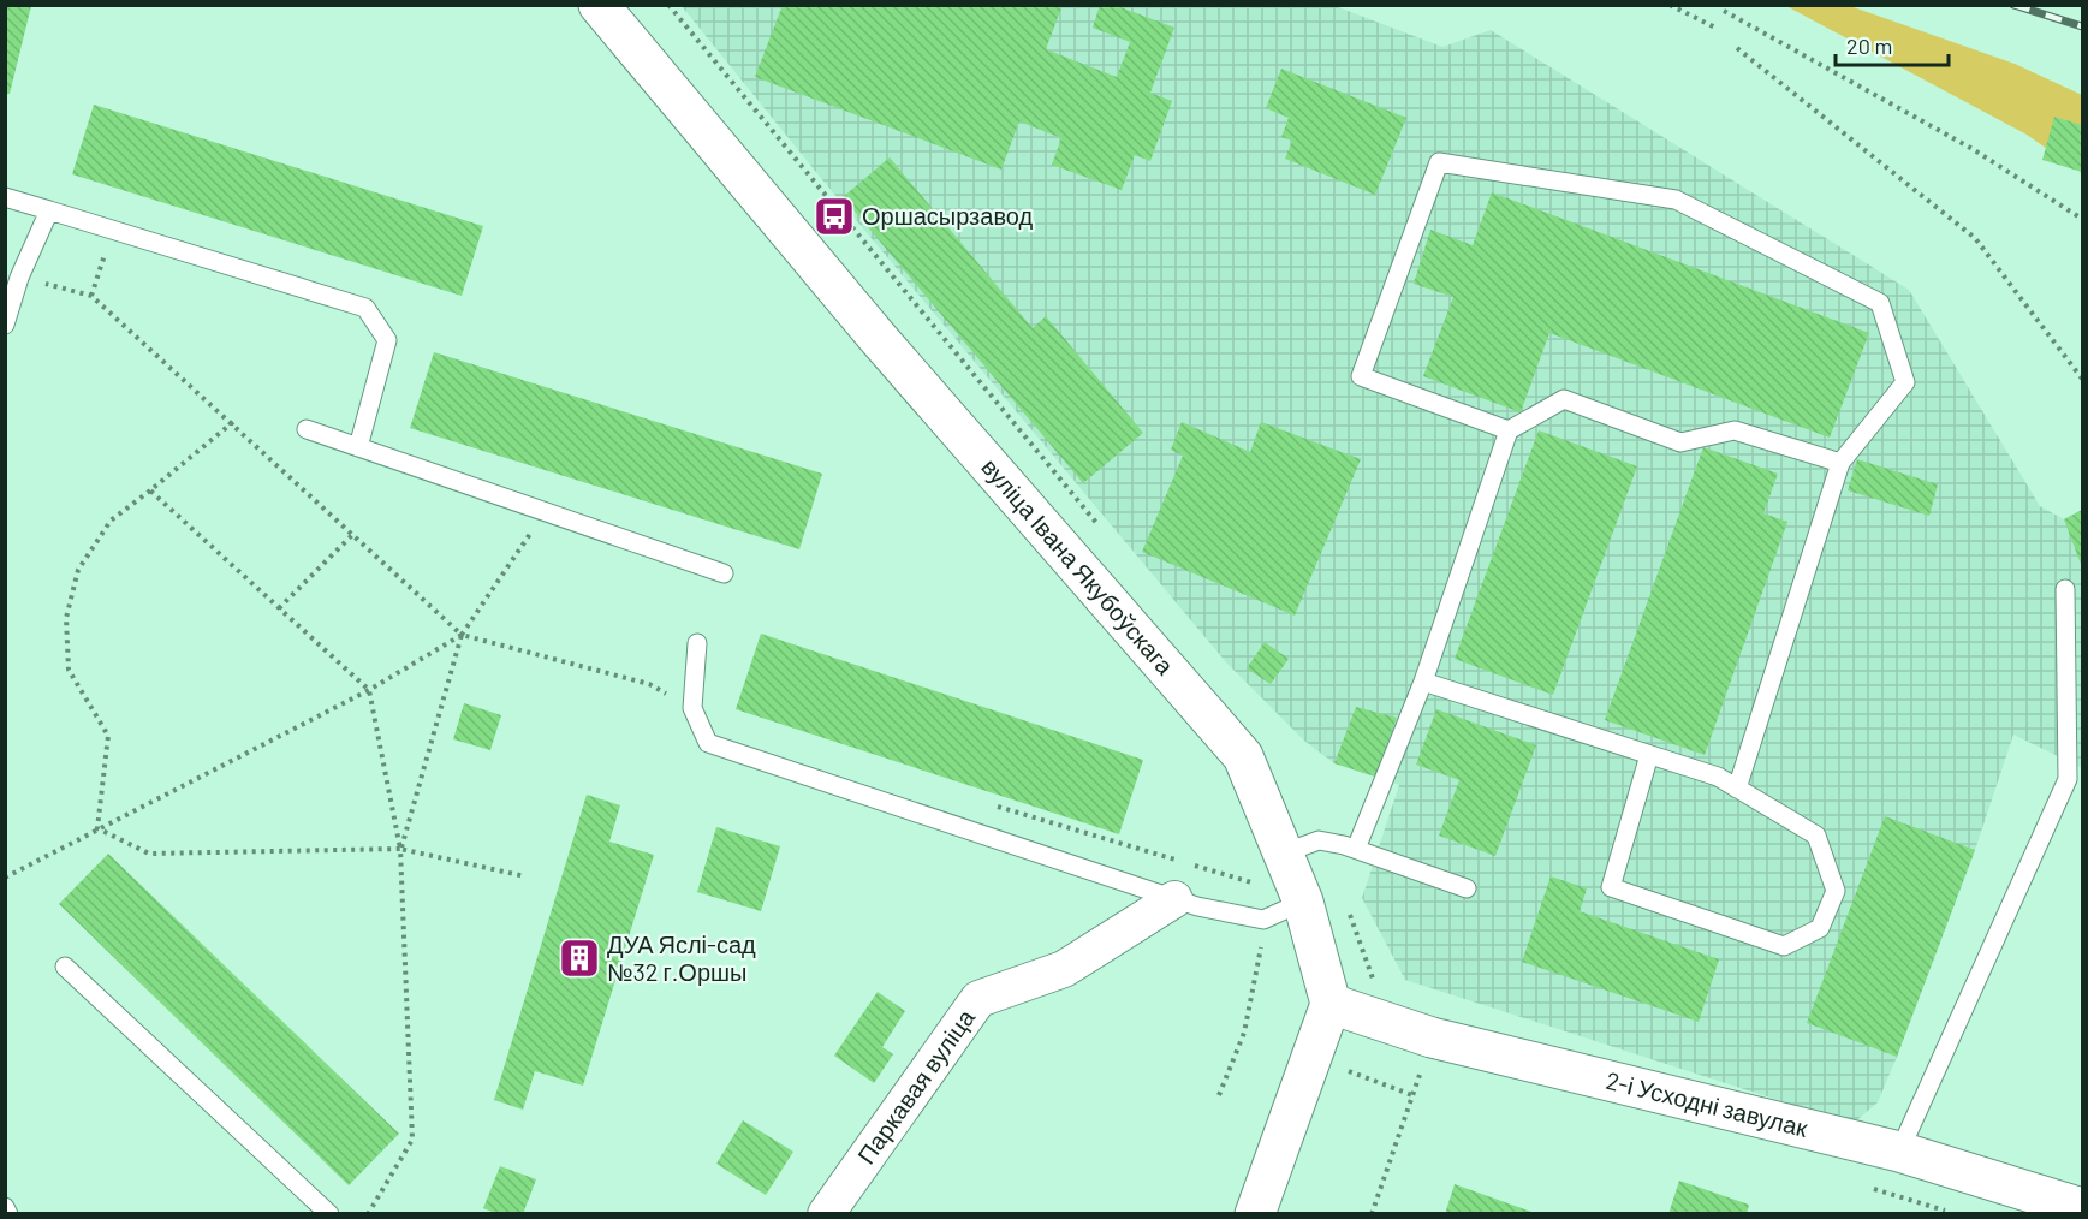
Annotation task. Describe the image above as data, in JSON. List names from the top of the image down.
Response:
{
  "streets": {
    "street": ["вуліца Івана Якубоўскага", "Паркавая вуліца", "2-і Усходні завулак"]
  },
  "crossings": [
    ["вуліца Івана Якубоўскага", "2-і Усходні завулак"]
  ],
  "places": {
    "bus stop": ["Оршасырзавод"],
    "building": ["ДУА Яслі-сад №32 г.Оршы"]
  },
  "scale_bar": "20 m"
}
